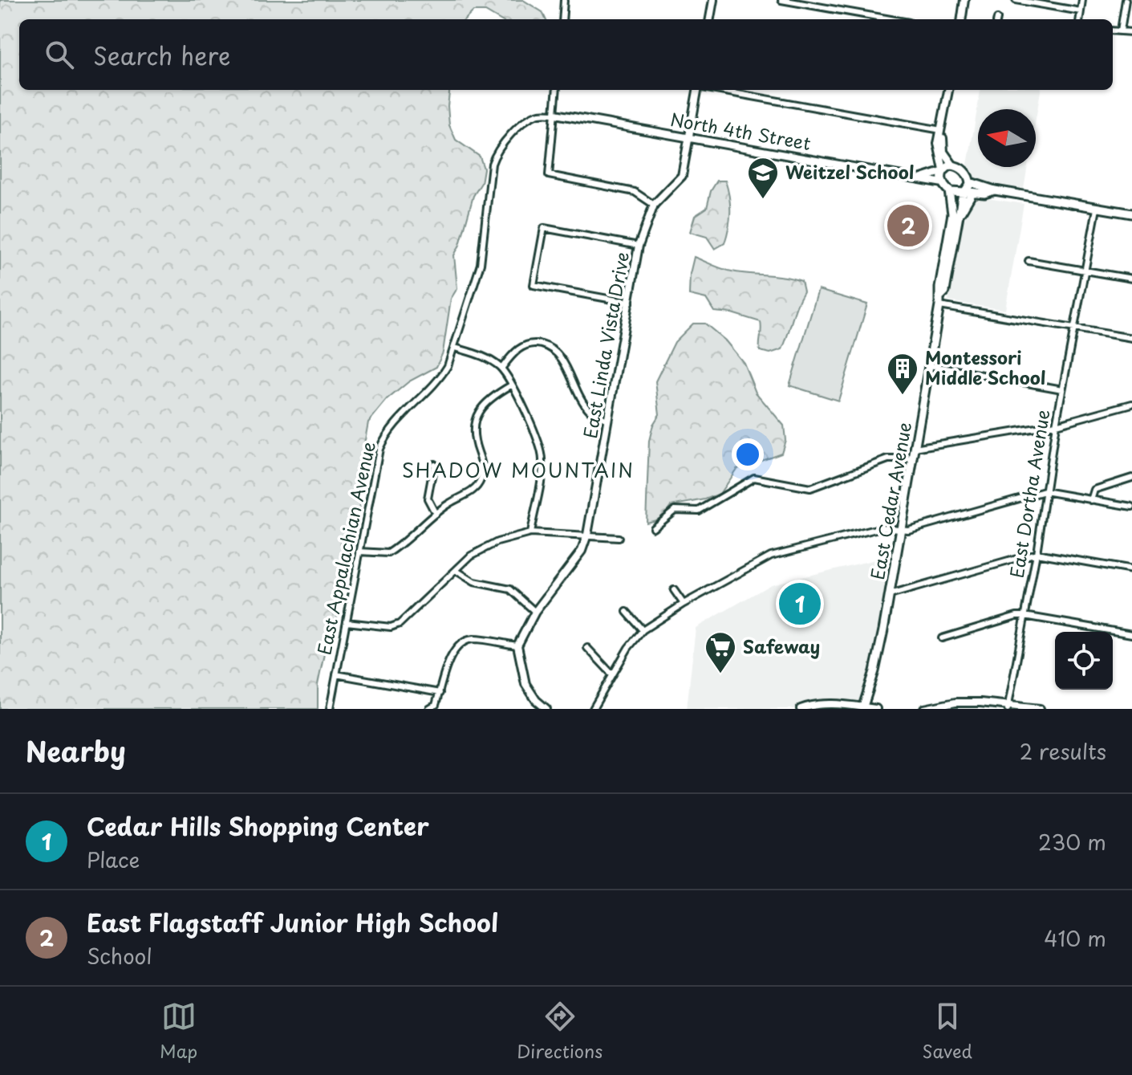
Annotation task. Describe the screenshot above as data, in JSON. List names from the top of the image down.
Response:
{
  "streets": {
    "main road": ["East Cedar Avenue"],
    "street": [
      "North 4th Street",
      "East Linda Vista Drive",
      "East Dortha Avenue",
      "East Appalachian Avenue"
    ]
  },
  "crossings": [
    ["North 4th Street", "East Linda Vista Drive"],
    ["North 4th Street", "East Cedar Avenue"],
    ["North 4th Street", "East Appalachian Avenue"]
  ],
  "districts": ["SHADOW MOUNTAIN"],
  "places": {
    "school or university": ["Weitzel School"],
    "building": ["Montessori Middle School"],
    "supermarket": ["Safeway"]
  },
  "north": "left",
  "page": {
    "search": "Search here",
    "pins": ["2", "1"],
    "heading": ["Nearby", "2 results"],
    "list": [
      {
        "mark": "1",
        "name": "Cedar Hills Shopping Center",
        "note": "Place",
        "value": "230 m"
      },
      {
        "mark": "2",
        "name": "East Flagstaff Junior High School",
        "note": "School",
        "value": "410 m"
      }
    ],
    "nav": ["Map", "Directions", "Saved"]
  }
}
